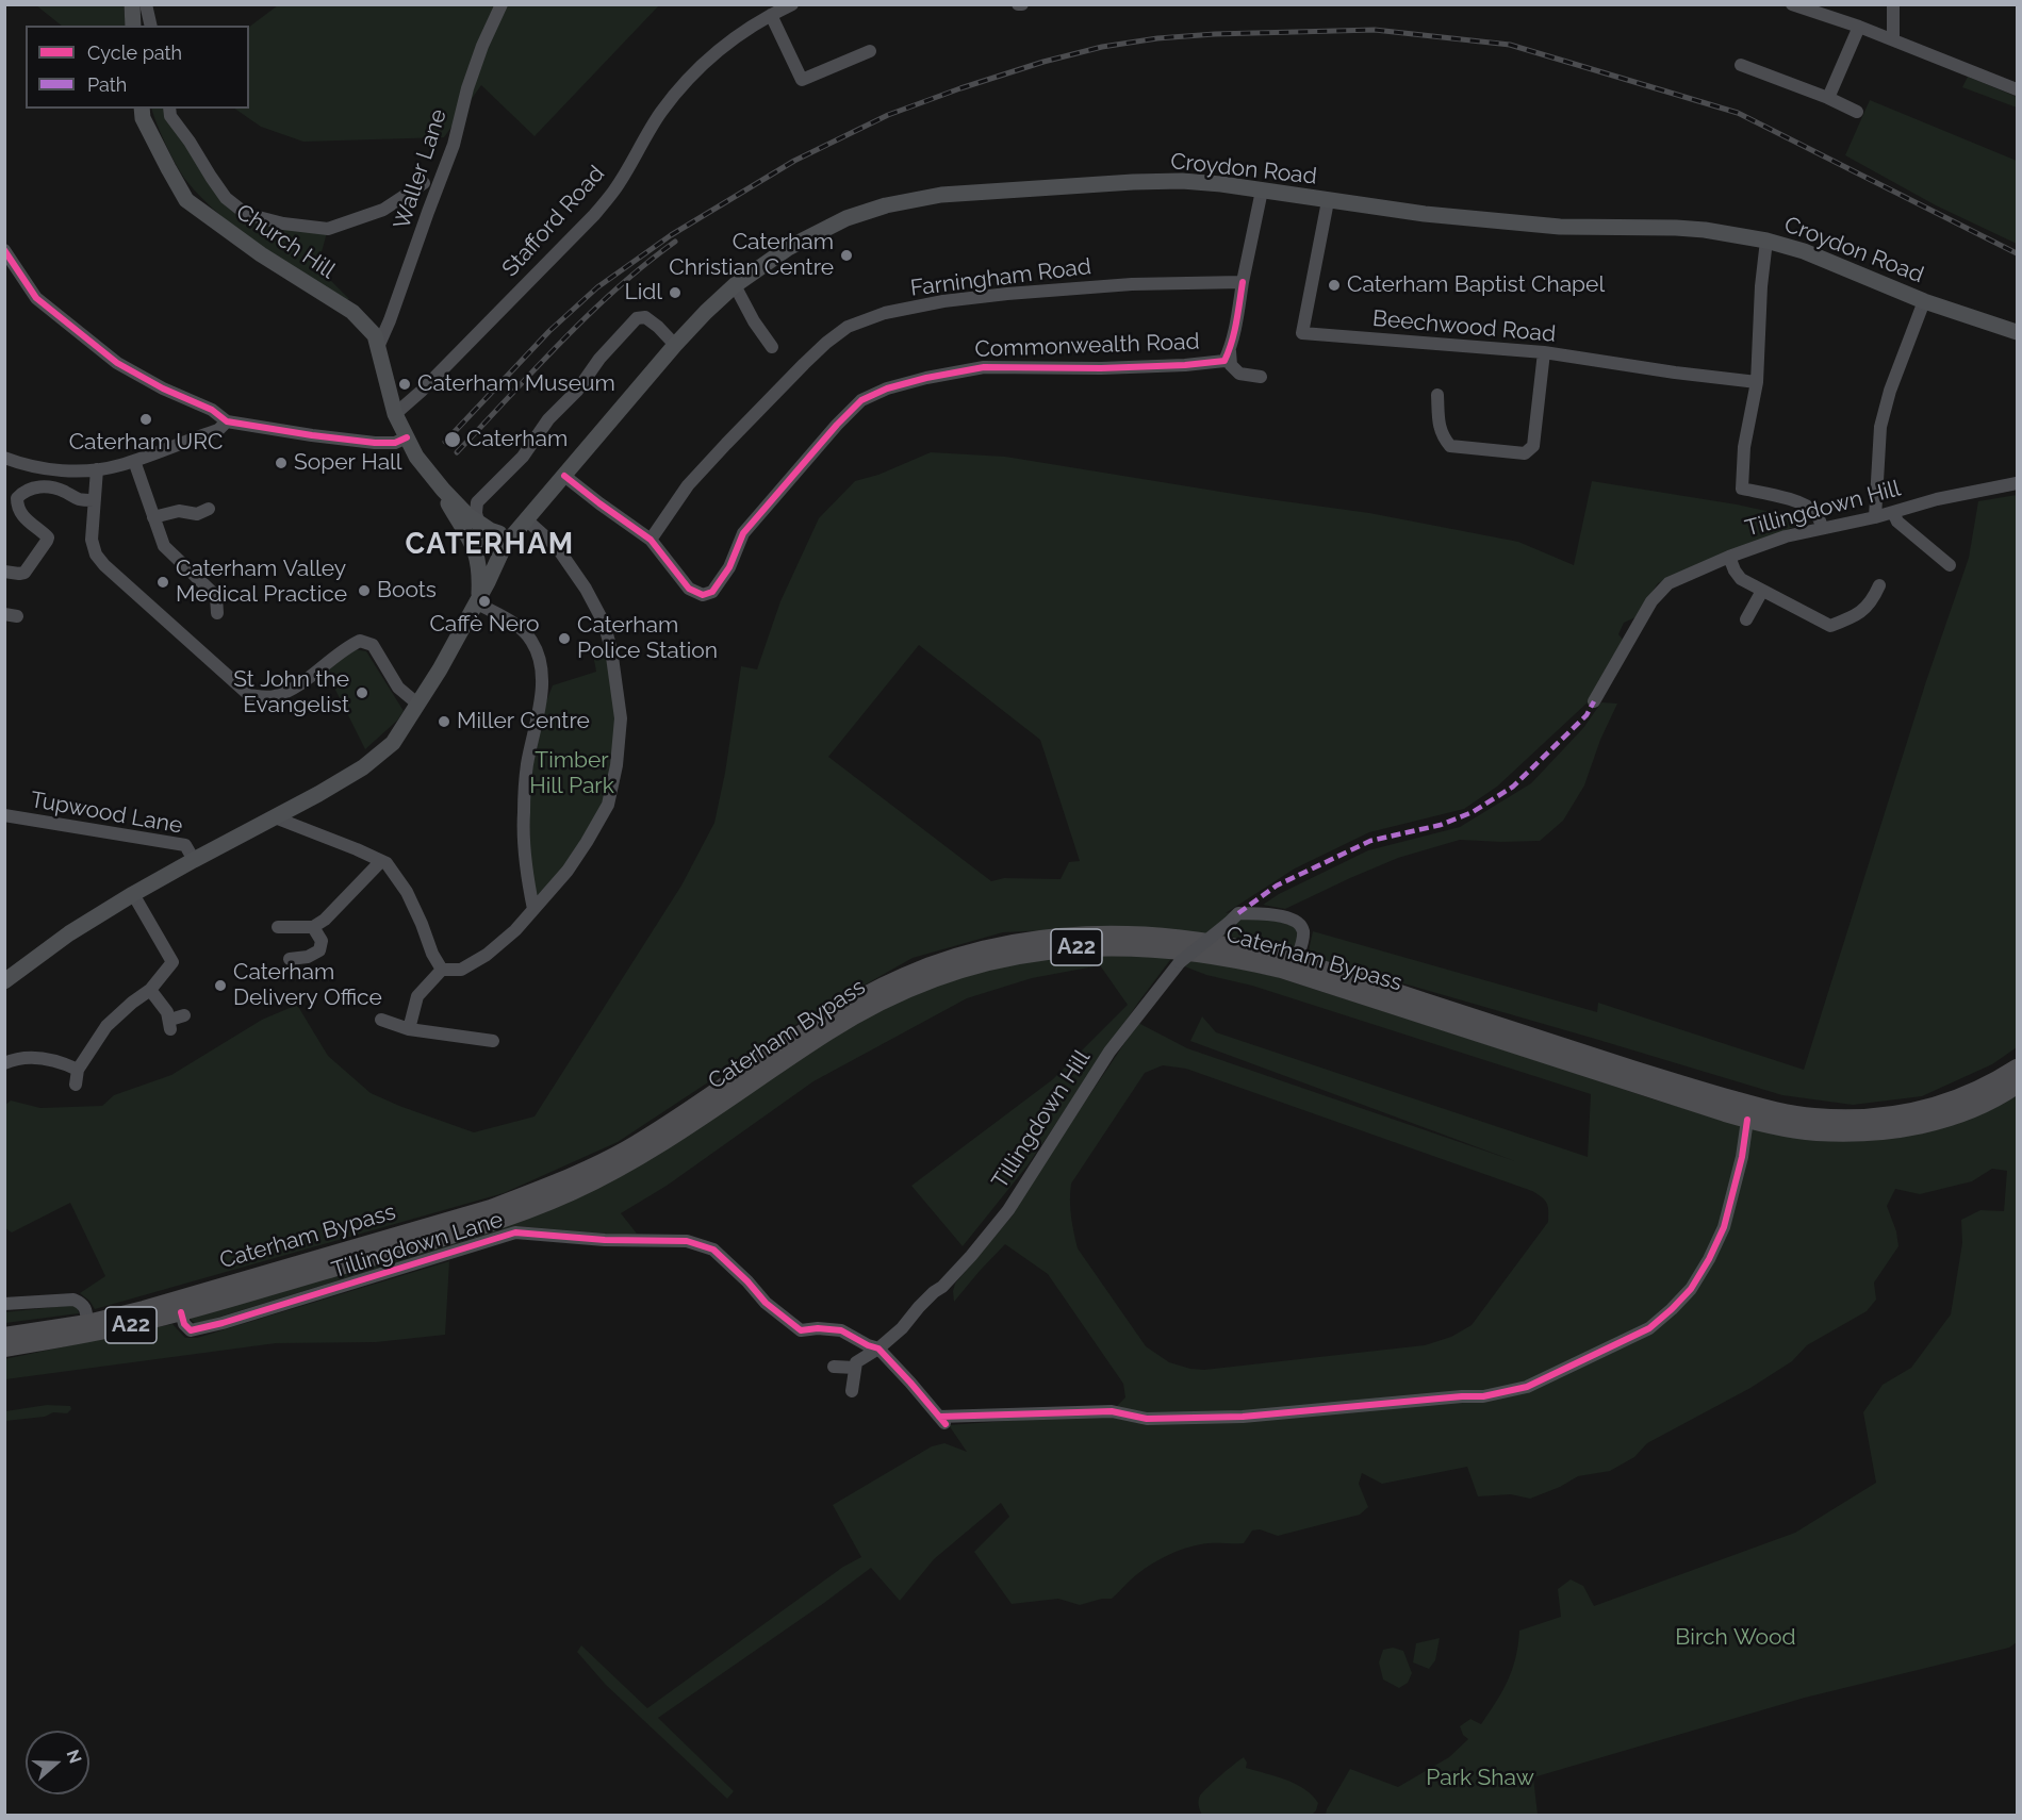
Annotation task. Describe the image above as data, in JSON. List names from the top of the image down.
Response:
{
  "streets": {
    "highway": ["A22", "Caterham Bypass"],
    "main road": ["Croydon Road", "Church Hill"],
    "street": [
      "Waller Lane",
      "Stafford Road",
      "Farningham Road",
      "Beechwood Road",
      "Commonwealth Road",
      "Tillingdown Hill",
      "Tupwood Lane",
      "Tillingdown Lane"
    ]
  },
  "crossings": [
    ["Waller Lane", "Church Hill"],
    ["Croydon Road", "Beechwood Road"],
    ["Croydon Road", "Tupwood Lane"],
    ["Stafford Road", "Church Hill"],
    ["Farningham Road", "Commonwealth Road"],
    ["Tillingdown Hill", "Caterham Bypass"],
    ["Tillingdown Hill", "Tillingdown Lane"],
    ["Caterham Bypass", "Tillingdown Lane"]
  ],
  "districts": ["CATERHAM"],
  "parks": ["Timber Hill Park", "Birch Wood", "Park Shaw"],
  "places": [
    "Caterham Christian Centre",
    "Caterham Baptist Chapel",
    "Lidl",
    "Caterham Museum",
    "Caterham URC",
    "Caterham",
    "Soper Hall",
    "Caterham Valley Medical Practice",
    "Boots",
    "Caffè Nero",
    "Caterham Police Station",
    "St John the Evangelist",
    "Miller Centre",
    "Caterham Delivery Office"
  ],
  "legend": ["Cycle path", "Path"],
  "north": "right"
}
